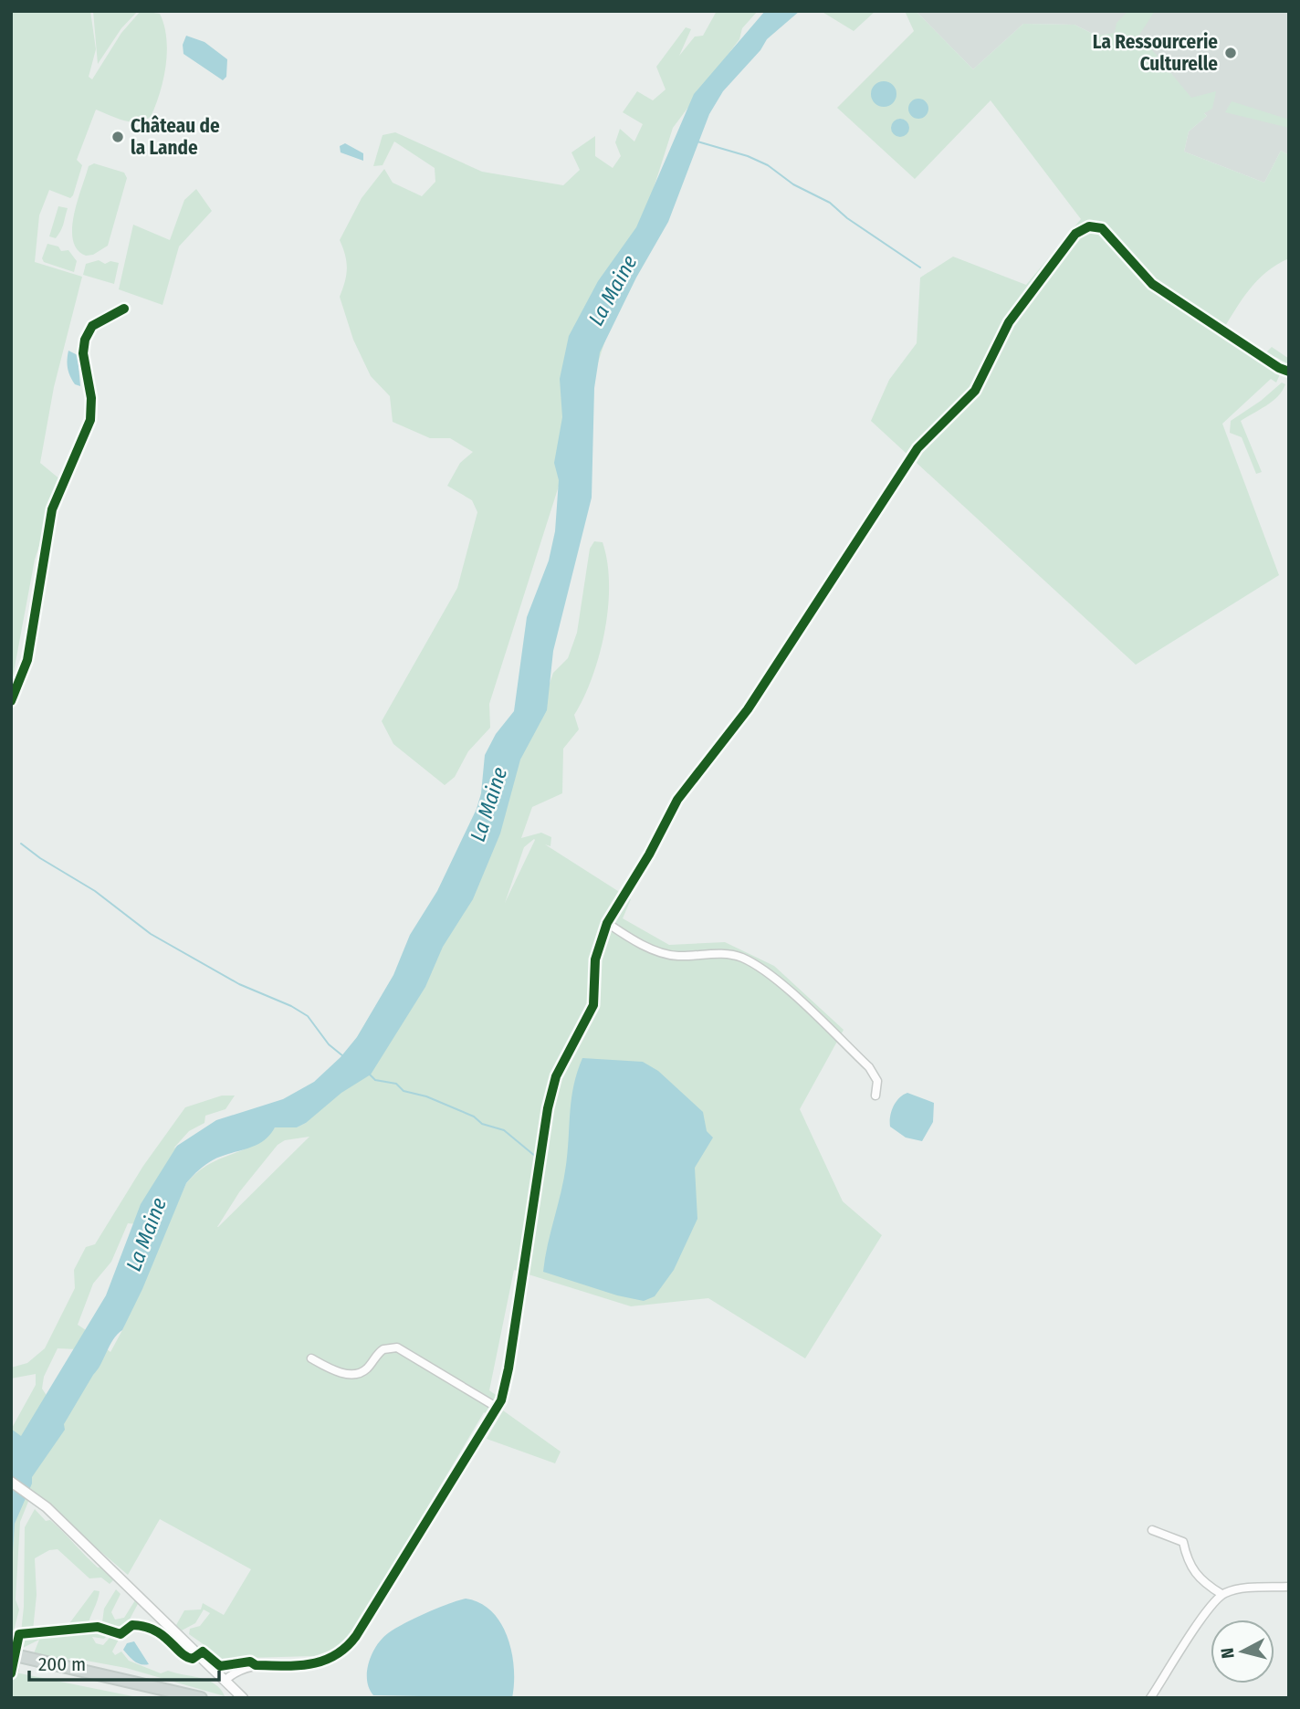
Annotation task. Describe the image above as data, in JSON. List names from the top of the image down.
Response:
{
  "water": ["La Maine"],
  "places": ["La Ressourcerie Culturelle", "Château de la Lande"],
  "scale_bar": "200 m",
  "north": "left"
}
